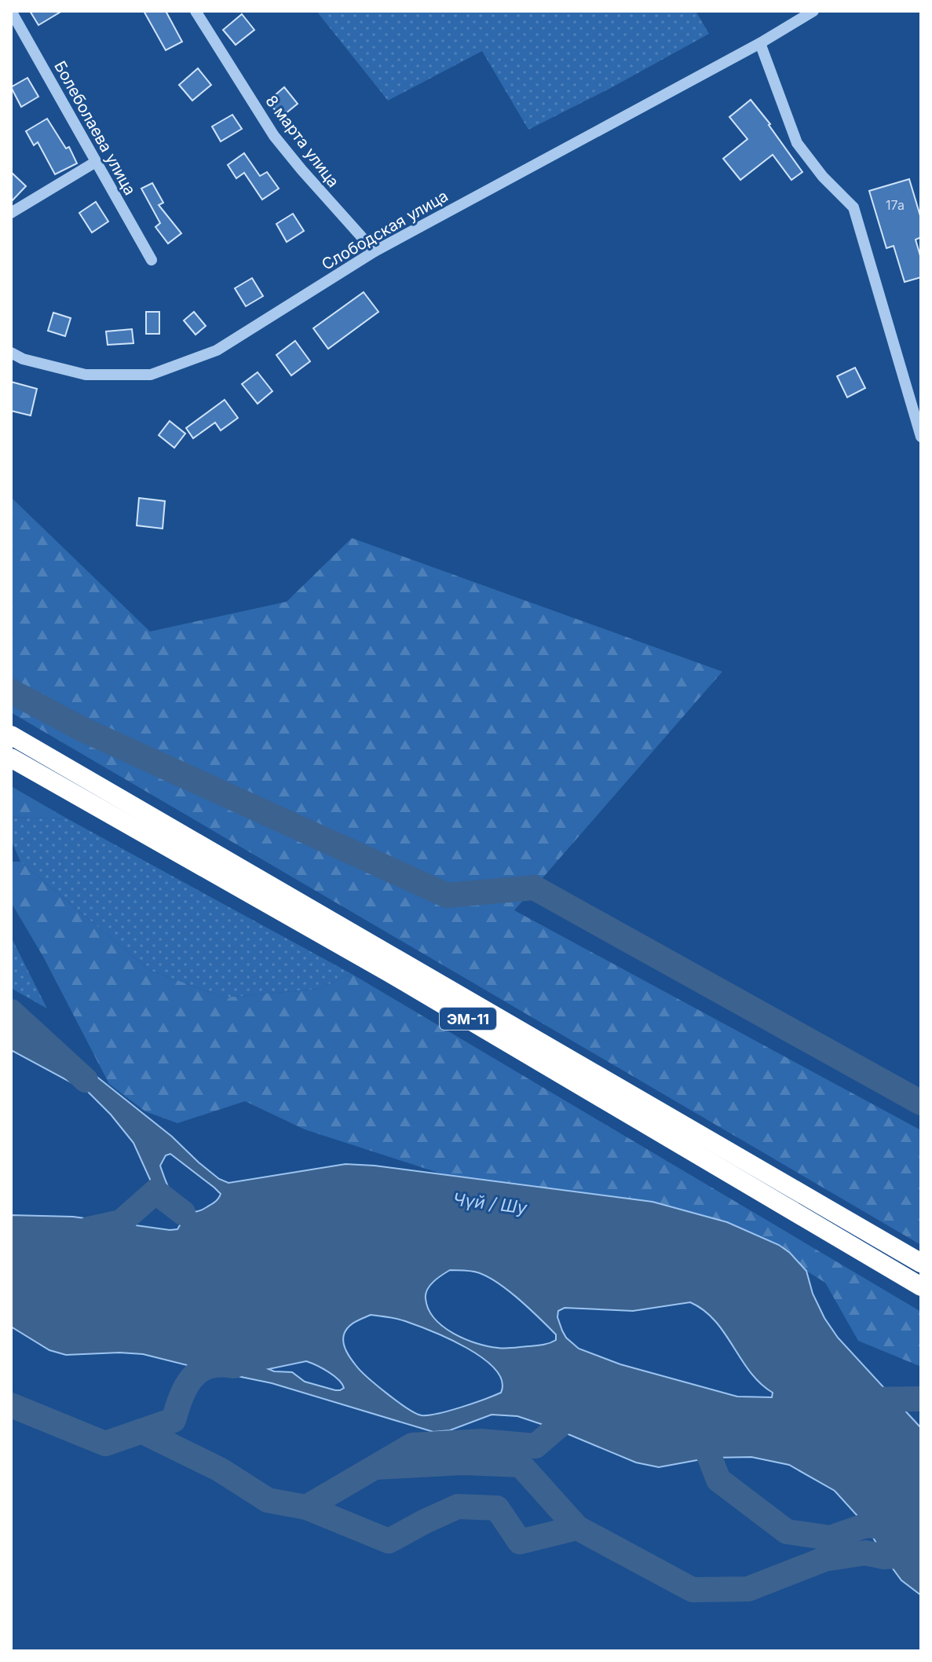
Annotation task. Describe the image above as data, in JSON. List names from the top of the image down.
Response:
{
  "streets": {
    "highway": ["ЭМ-11"],
    "street": ["Болеболаева улица", "8 марта улица", "Слободская улица"]
  },
  "crossings": [
    ["8 марта улица", "Слободская улица"]
  ],
  "water": ["Чүй / Шу"],
  "house_numbers": ["17а"]
}
